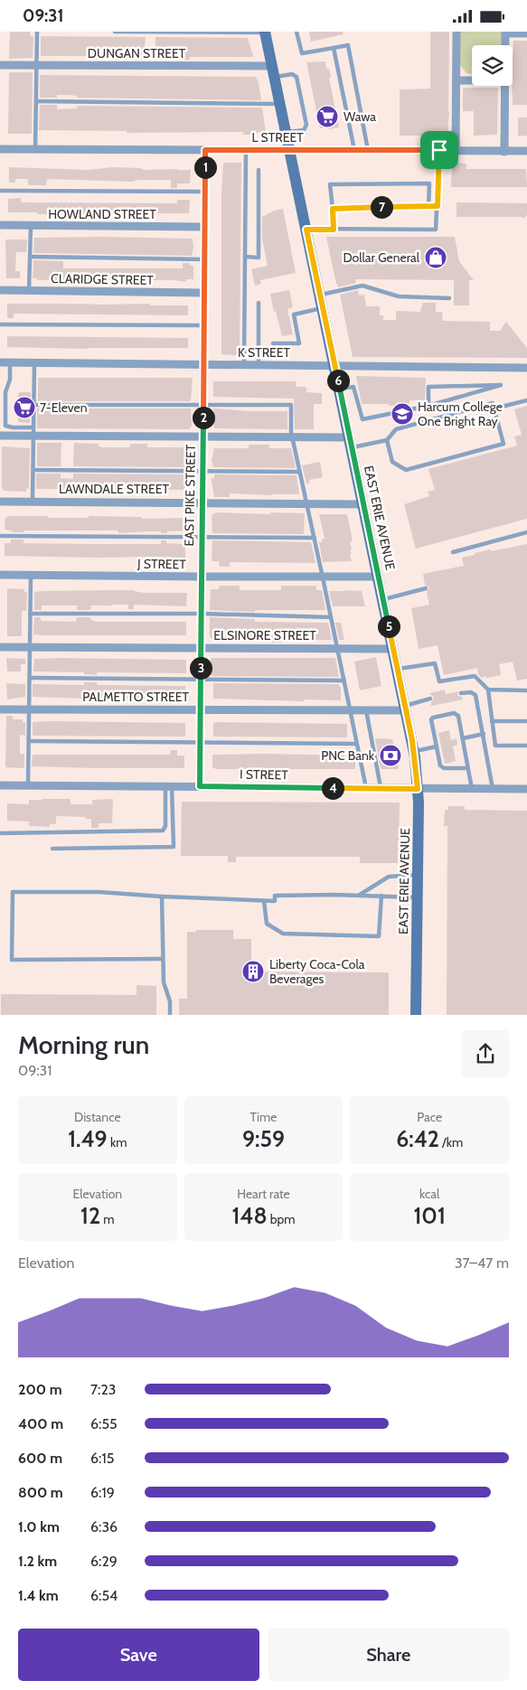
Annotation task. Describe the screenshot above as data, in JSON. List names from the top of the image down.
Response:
{
  "streets": {
    "main road": ["EAST ERIE AVENUE"],
    "street": [
      "DUNGAN STREET",
      "L STREET",
      "HOWLAND STREET",
      "CLARIDGE STREET",
      "K STREET",
      "LAWNDALE STREET",
      "EAST PIKE STREET",
      "J STREET",
      "ELSINORE STREET",
      "PALMETTO STREET",
      "I STREET"
    ]
  },
  "crossings": [
    ["DUNGAN STREET", "EAST ERIE AVENUE"],
    ["L STREET", "EAST PIKE STREET"],
    ["L STREET", "EAST ERIE AVENUE"],
    ["HOWLAND STREET", "EAST PIKE STREET"],
    ["CLARIDGE STREET", "EAST PIKE STREET"],
    ["K STREET", "EAST PIKE STREET"],
    ["K STREET", "EAST ERIE AVENUE"],
    ["LAWNDALE STREET", "EAST PIKE STREET"],
    ["LAWNDALE STREET", "EAST ERIE AVENUE"],
    ["EAST PIKE STREET", "J STREET"],
    ["EAST PIKE STREET", "ELSINORE STREET"],
    ["EAST PIKE STREET", "PALMETTO STREET"],
    ["EAST PIKE STREET", "I STREET"],
    ["EAST ERIE AVENUE", "J STREET"],
    ["EAST ERIE AVENUE", "ELSINORE STREET"],
    ["EAST ERIE AVENUE", "PALMETTO STREET"],
    ["EAST ERIE AVENUE", "I STREET"]
  ],
  "places": {
    "supermarket": ["Wawa", "7-Eleven"],
    "shop": ["Dollar General"],
    "school or university": ["Harcum College One Bright Ray"],
    "bank": ["PNC Bank"],
    "building": ["Liberty Coca-Cola Beverages"]
  },
  "page": {
    "status": "09:31",
    "pins": [
      "1",
      "7",
      "6",
      "2",
      "5",
      "3",
      "4"
    ],
    "heading": ["Morning run", "09:31"],
    "stats": [
      ["Distance", "1.49 km"],
      ["Time", "9:59"],
      ["Pace", "6:42 /km"],
      ["Elevation", "12 m"],
      ["Heart rate", "148 bpm"],
      ["kcal", "101"]
    ],
    "chart": ["Elevation", "37–47 m"],
    "list": [
      {
        "name": "200 m",
        "note": "7:23"
      },
      {
        "name": "400 m",
        "note": "6:55"
      },
      {
        "name": "600 m",
        "note": "6:15"
      },
      {
        "name": "800 m",
        "note": "6:19"
      },
      {
        "name": "1.0 km",
        "note": "6:36"
      },
      {
        "name": "1.2 km",
        "note": "6:29"
      },
      {
        "name": "1.4 km",
        "note": "6:54"
      }
    ],
    "buttons": ["Save", "Share"]
  }
}
